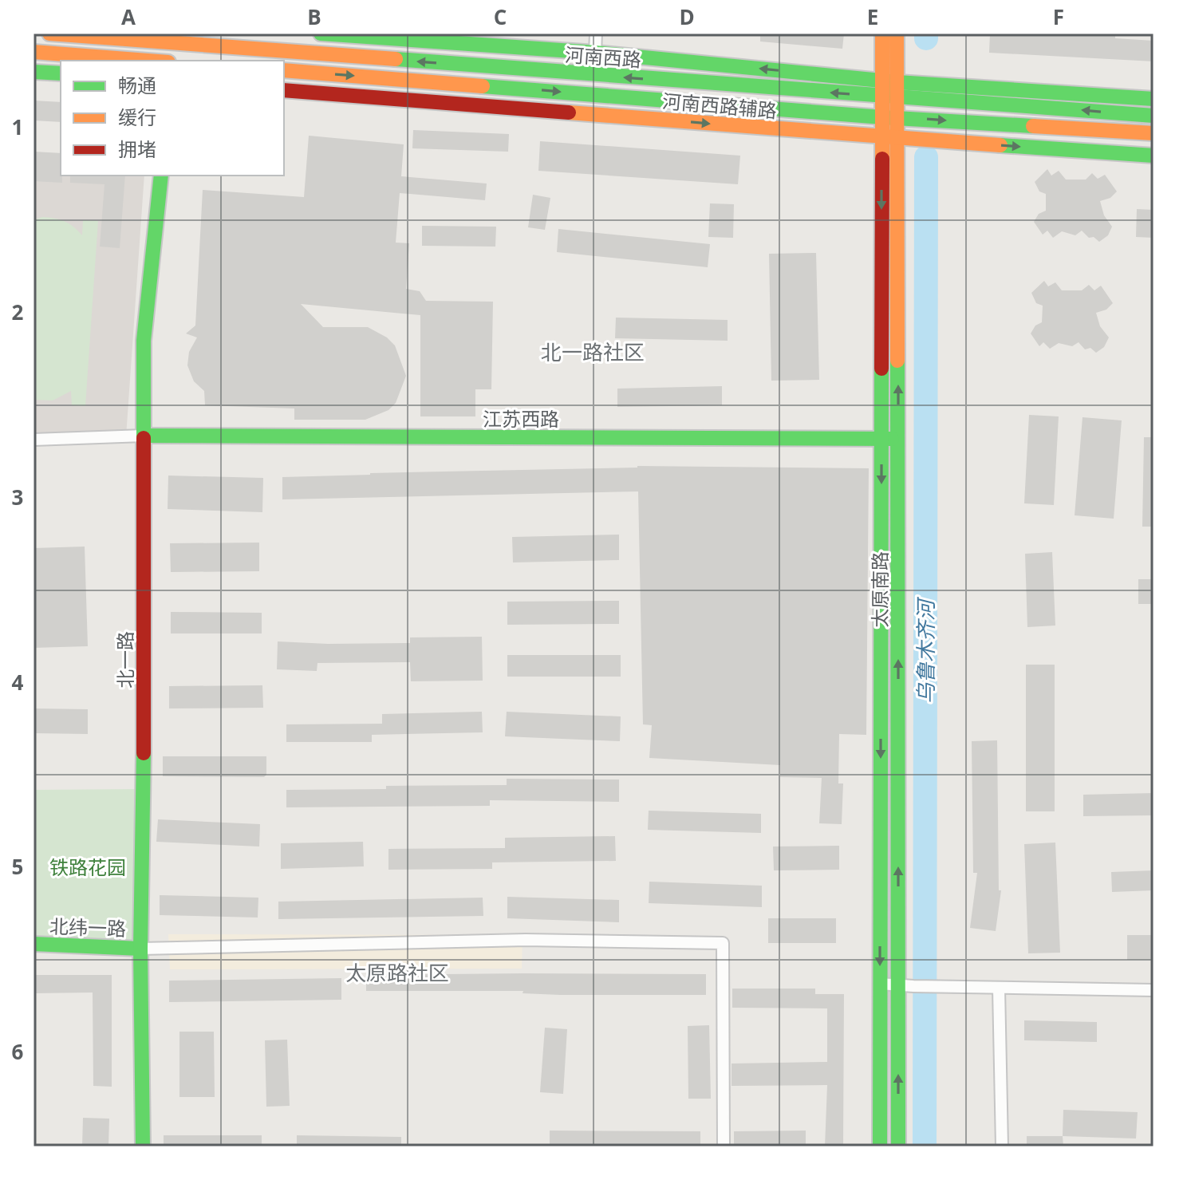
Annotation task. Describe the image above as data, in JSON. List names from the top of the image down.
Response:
{
  "streets": {
    "main road": [
      "河南西路",
      "河南西路辅路",
      "江苏西路",
      "太原南路",
      "北一路",
      "北纬一路"
    ]
  },
  "crossings": [
    ["河南西路", "河南西路辅路"],
    ["河南西路", "太原南路"],
    ["河南西路辅路", "太原南路"],
    ["江苏西路", "太原南路"],
    ["江苏西路", "北一路"],
    ["北一路", "北纬一路"]
  ],
  "districts": ["北一路社区", "太原路社区"],
  "water": ["乌鲁木齐河"],
  "parks": ["铁路花园"],
  "legend": ["畅通", "缓行", "拥堵"],
  "grid": {
    "columns": [
      "A",
      "B",
      "C",
      "D",
      "E",
      "F"
    ],
    "rows": [
      "1",
      "2",
      "3",
      "4",
      "5",
      "6"
    ]
  }
}
